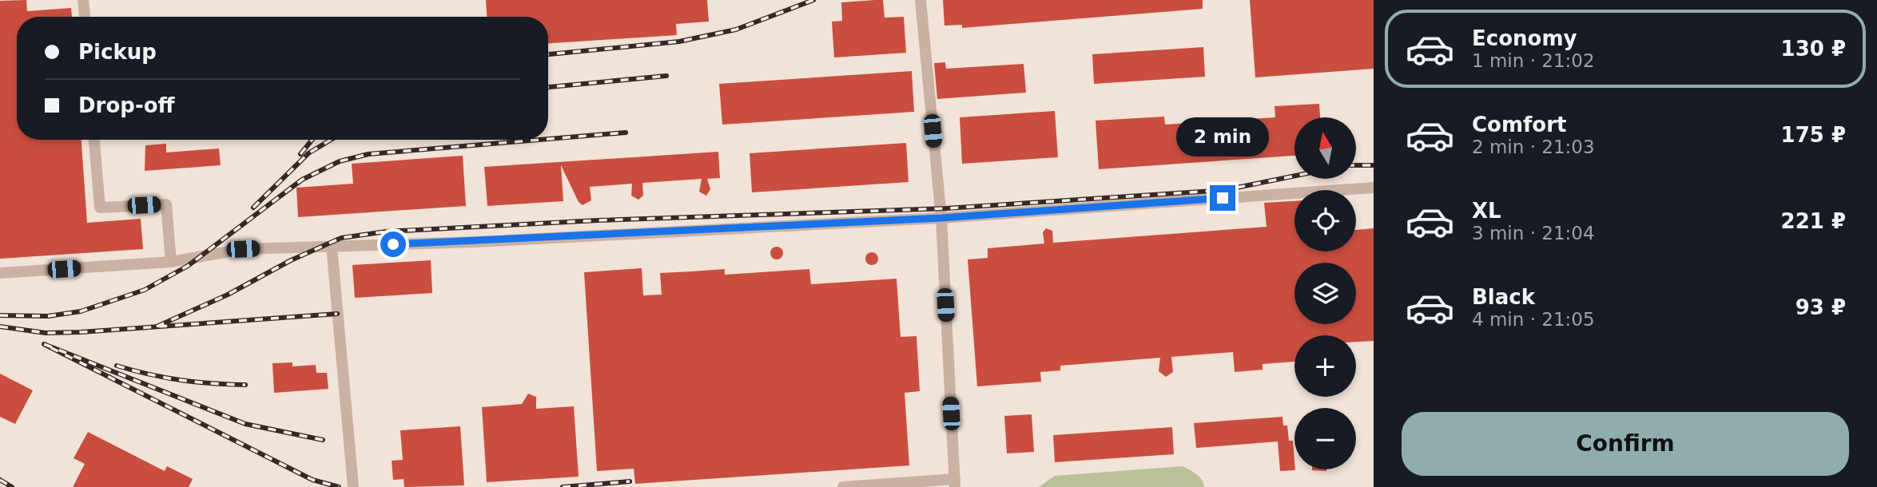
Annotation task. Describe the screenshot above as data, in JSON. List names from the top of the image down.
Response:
{
  "north": "top",
  "page": {
    "list": [
      {
        "name": "Economy",
        "note": "1 min · 21:02",
        "value": "130 ₽"
      },
      {
        "name": "Comfort",
        "note": "2 min · 21:03",
        "value": "175 ₽"
      },
      {
        "name": "XL",
        "note": "3 min · 21:04",
        "value": "221 ₽"
      },
      {
        "name": "Black",
        "note": "4 min · 21:05",
        "value": "93 ₽"
      }
    ],
    "banner": ["Pickup", "Drop-off"],
    "map_buttons": ["+", "−"],
    "bubble": "2 min",
    "buttons": "Confirm"
  }
}
